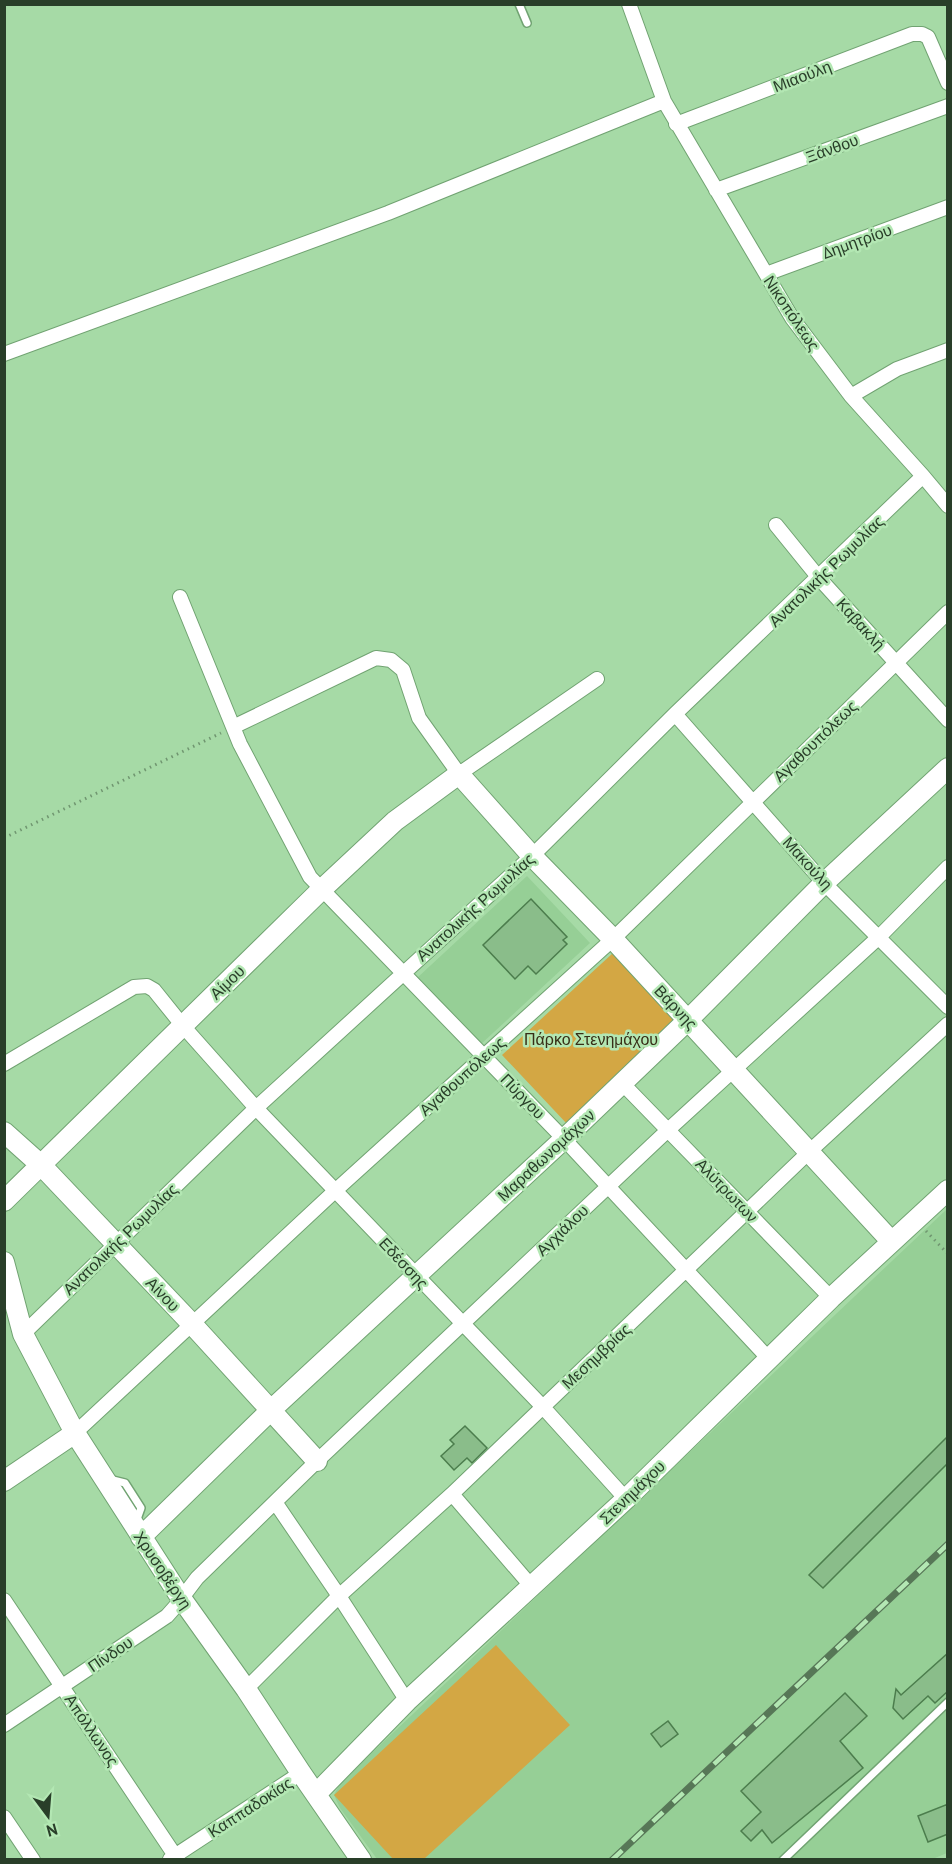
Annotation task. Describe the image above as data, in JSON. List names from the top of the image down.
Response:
{
  "streets": {
    "street": [
      "Μιαούλη",
      "Ξάνθου",
      "Δημητρίου",
      "Νικοπόλεως",
      "Ανατολικής Ρωμυλίας",
      "Καβακλή",
      "Αγαθουπόλεως",
      "Μακούλη",
      "Αίμου",
      "Βάρνης",
      "Πύργου",
      "Μαραθωνομάχων",
      "Αλύτρωτων",
      "Αγχιάλου",
      "Εδέσσης",
      "Αίνου",
      "Μεσημβρίας",
      "Στενημάχου",
      "Χρυσοβέργη",
      "Πίνδου",
      "Απόλλωνος",
      "Καππαδοκίας"
    ]
  },
  "crossings": [
    ["Μιαούλη", "Νικοπόλεως"],
    ["Ξάνθου", "Νικοπόλεως"],
    ["Δημητρίου", "Νικοπόλεως"],
    ["Νικοπόλεως", "Ανατολικής Ρωμυλίας"],
    ["Ανατολικής Ρωμυλίας", "Καβακλή"],
    ["Ανατολικής Ρωμυλίας", "Μακούλη"],
    ["Ανατολικής Ρωμυλίας", "Βάρνης"],
    ["Ανατολικής Ρωμυλίας", "Πύργου"],
    ["Ανατολικής Ρωμυλίας", "Εδέσσης"],
    ["Ανατολικής Ρωμυλίας", "Αίνου"],
    ["Ανατολικής Ρωμυλίας", "Χρυσοβέργη"],
    ["Καβακλή", "Αγαθουπόλεως"],
    ["Αγαθουπόλεως", "Μακούλη"],
    ["Αγαθουπόλεως", "Βάρνης"],
    ["Αγαθουπόλεως", "Πύργου"],
    ["Αγαθουπόλεως", "Εδέσσης"],
    ["Αγαθουπόλεως", "Αίνου"],
    ["Αγαθουπόλεως", "Χρυσοβέργη"],
    ["Μακούλη", "Μαραθωνομάχων"],
    ["Μακούλη", "Αγχιάλου"],
    ["Αίμου", "Βάρνης"],
    ["Αίμου", "Πύργου"],
    ["Αίμου", "Εδέσσης"],
    ["Αίμου", "Αίνου"],
    ["Βάρνης", "Μαραθωνομάχων"],
    ["Βάρνης", "Αγχιάλου"],
    ["Βάρνης", "Μεσημβρίας"],
    ["Βάρνης", "Στενημάχου"],
    ["Πύργου", "Μαραθωνομάχων"],
    ["Πύργου", "Αγχιάλου"],
    ["Πύργου", "Μεσημβρίας"],
    ["Πύργου", "Στενημάχου"],
    ["Μαραθωνομάχων", "Αλύτρωτων"],
    ["Μαραθωνομάχων", "Εδέσσης"],
    ["Μαραθωνομάχων", "Αίνου"],
    ["Μαραθωνομάχων", "Χρυσοβέργη"],
    ["Αλύτρωτων", "Αγχιάλου"],
    ["Αλύτρωτων", "Μεσημβρίας"],
    ["Αλύτρωτων", "Στενημάχου"],
    ["Αγχιάλου", "Εδέσσης"],
    ["Αγχιάλου", "Αίνου"],
    ["Αγχιάλου", "Χρυσοβέργη"],
    ["Αγχιάλου", "Πίνδου"],
    ["Εδέσσης", "Μεσημβρίας"],
    ["Εδέσσης", "Στενημάχου"],
    ["Μεσημβρίας", "Χρυσοβέργη"],
    ["Στενημάχου", "Χρυσοβέργη"],
    ["Χρυσοβέργη", "Πίνδου"],
    ["Χρυσοβέργη", "Καππαδοκίας"],
    ["Πίνδου", "Απόλλωνος"],
    ["Απόλλωνος", "Καππαδοκίας"]
  ],
  "parks": ["Πάρκο Στενημάχου"],
  "north": "bottom"
}
